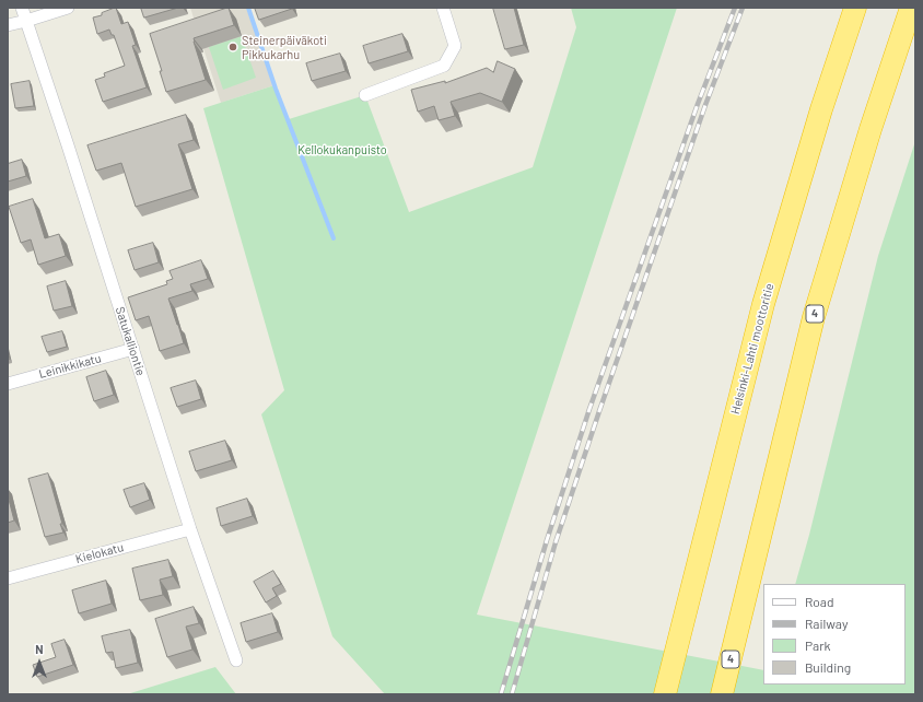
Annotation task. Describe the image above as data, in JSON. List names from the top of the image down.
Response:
{
  "streets": {
    "highway": ["4", "Helsinki-Lahti moottoritie"],
    "street": ["Satukalliontie", "Leinikkikatu", "Kielokatu"]
  },
  "crossings": [
    ["Satukalliontie", "Leinikkikatu"],
    ["Satukalliontie", "Kielokatu"]
  ],
  "parks": ["Kellokukanpuisto"],
  "places": ["Steinerpäiväkoti Pikkukarhu"],
  "legend": [
    "Road",
    "Railway",
    "Park",
    "Building"
  ],
  "north": "top"
}
